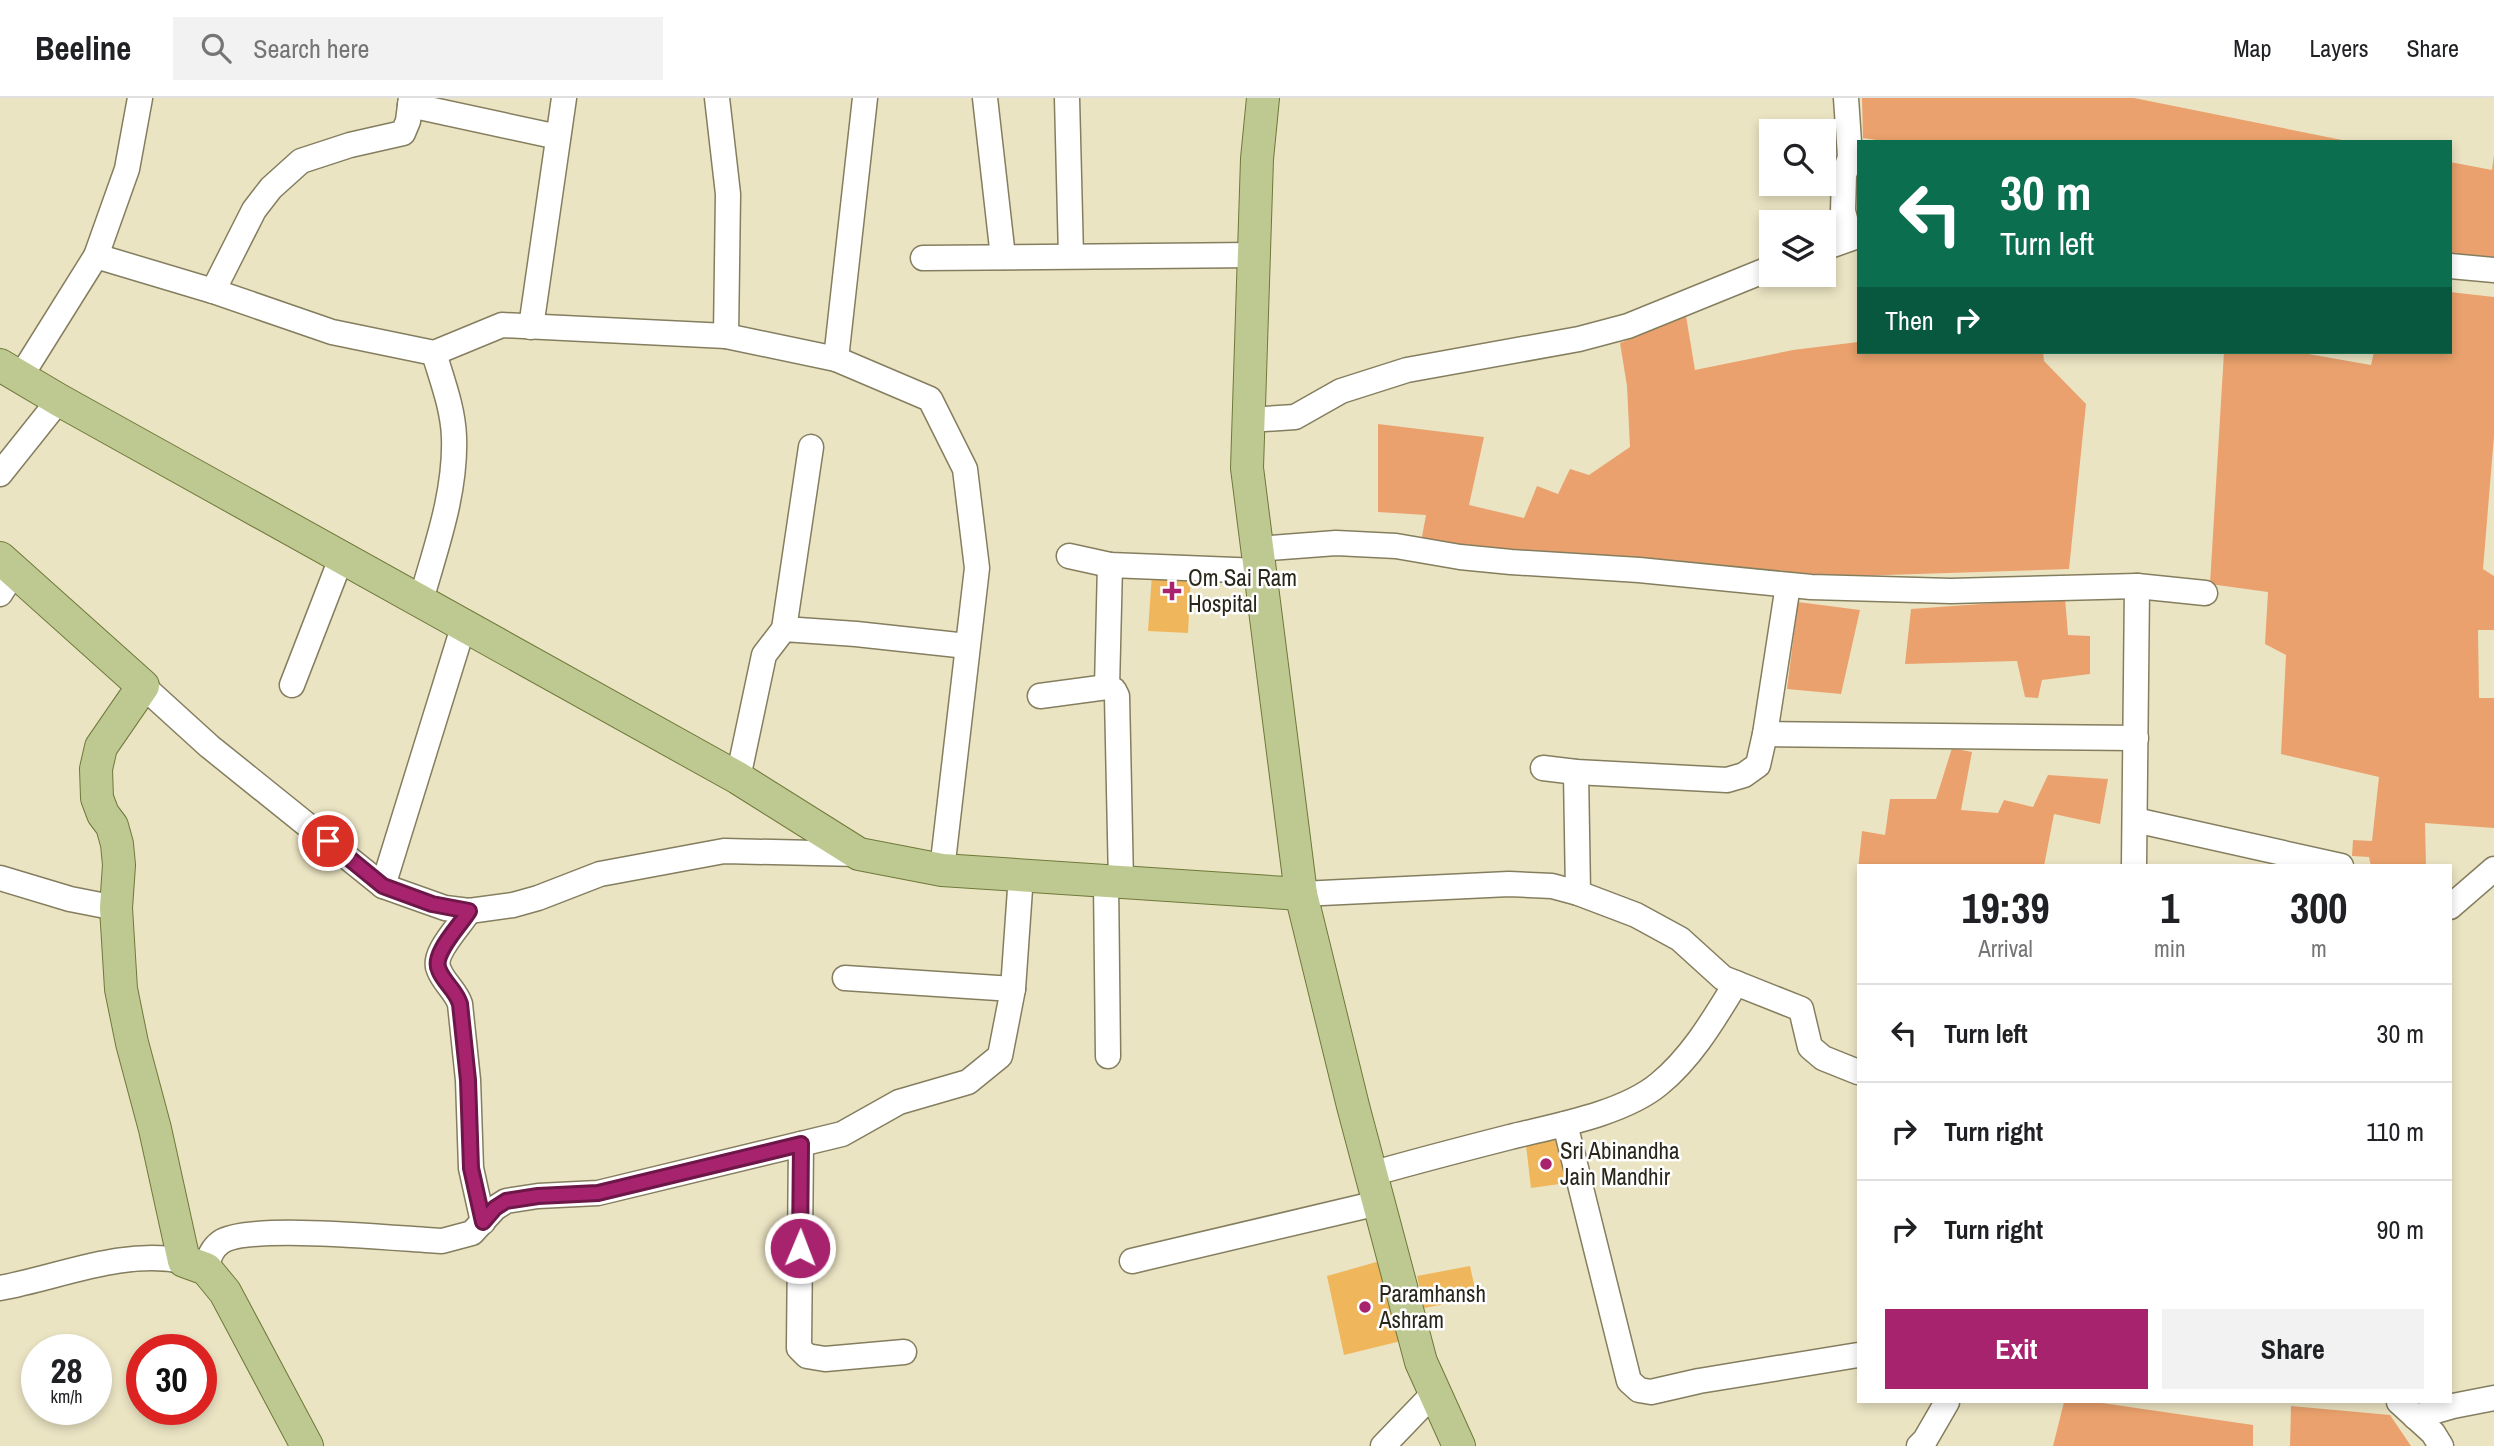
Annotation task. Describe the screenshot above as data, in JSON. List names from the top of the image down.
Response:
{
  "places": {
    "health": ["Om Sai Ram Hospital"],
    "other": ["Sri Abinandha Jain Mandhir", "Paramhansh Ashram"]
  },
  "page": {
    "header": "Beeline",
    "search": "Search here",
    "nav": ["Map", "Layers", "Share"],
    "turn": ["30 m", "Turn left"],
    "then": "Then",
    "eta": [
      "19:39",
      "Arrival",
      "1",
      "min",
      "300",
      "m"
    ],
    "list": [
      {
        "name": "Turn left",
        "value": "30 m"
      },
      {
        "name": "Turn right",
        "value": "110 m"
      },
      {
        "name": "Turn right",
        "value": "90 m"
      }
    ],
    "buttons": ["Exit", "Share"],
    "speed": "28 km/h",
    "limit": "30"
  }
}
